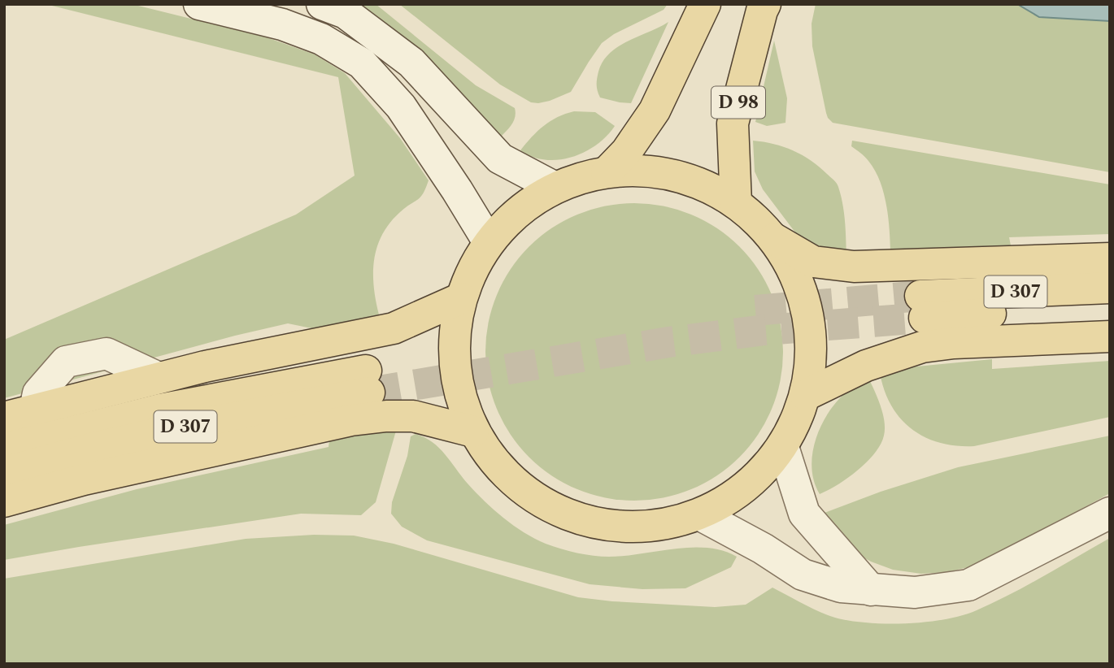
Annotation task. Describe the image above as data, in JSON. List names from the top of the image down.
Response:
{
  "streets": {
    "main road": ["D 98", "D 307"]
  }
}
